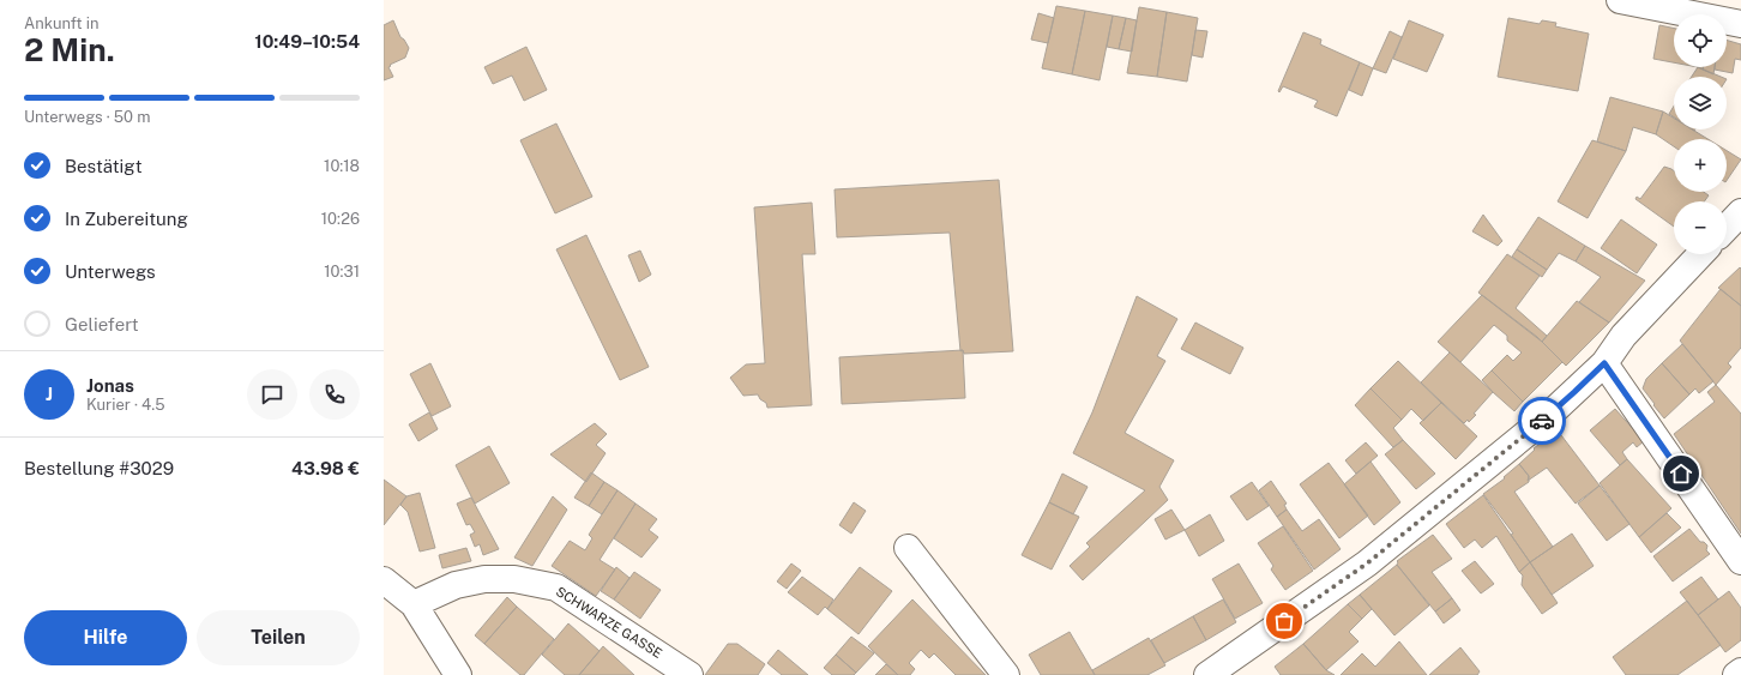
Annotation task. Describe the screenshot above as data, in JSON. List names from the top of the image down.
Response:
{
  "streets": {
    "street": ["SCHWARZE GASSE"]
  },
  "page": {
    "heading": ["2 Min.", "Ankunft in", "10:49–10:54"],
    "panel": [
      "Jonas",
      "Kurier · 4.5",
      "Bestellung #3029",
      "43.98 €"
    ],
    "map_buttons": ["+", "−"],
    "bar": "Unterwegs · 50 m",
    "list": [
      ["Bestätigt", "10:18"],
      ["In Zubereitung", "10:26"],
      ["Unterwegs", "10:31"],
      "Geliefert"
    ],
    "round": "J",
    "buttons": ["Hilfe", "Teilen"]
  }
}
